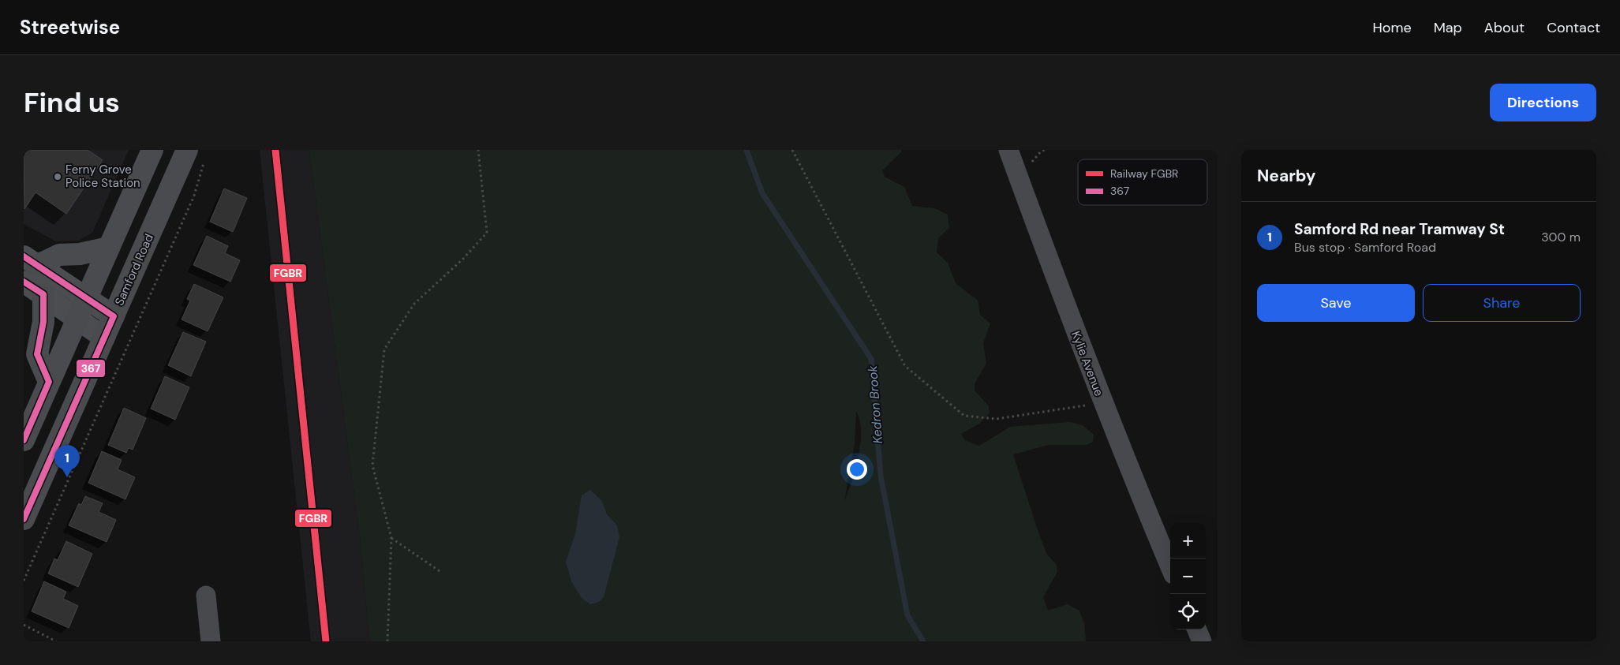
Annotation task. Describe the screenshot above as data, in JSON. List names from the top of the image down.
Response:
{
  "streets": {
    "main road": ["Samford Road"],
    "street": ["Kylie Avenue"]
  },
  "water": ["Kedron Brook"],
  "places": ["Ferny Grove Police Station"],
  "lines": ["rail line FGBR", "transit line 367"],
  "legend": ["Railway FGBR", "367"],
  "page": {
    "header": "Streetwise",
    "nav": [
      "Home",
      "Map",
      "About",
      "Contact"
    ],
    "buttons": [
      "Directions",
      ["Save", "Share"]
    ],
    "title": "Find us",
    "heading": "Nearby",
    "list": [
      {
        "mark": "1",
        "name": "Samford Rd near Tramway St",
        "note": "Bus stop · Samford Road",
        "value": "300 m"
      }
    ],
    "pins": "1",
    "map_buttons": ["+", "−"]
  }
}
